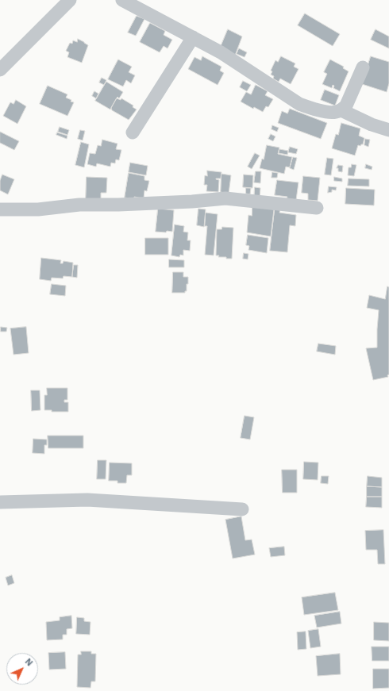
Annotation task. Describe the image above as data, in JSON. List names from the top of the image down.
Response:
{
  "north": "top right"
}
